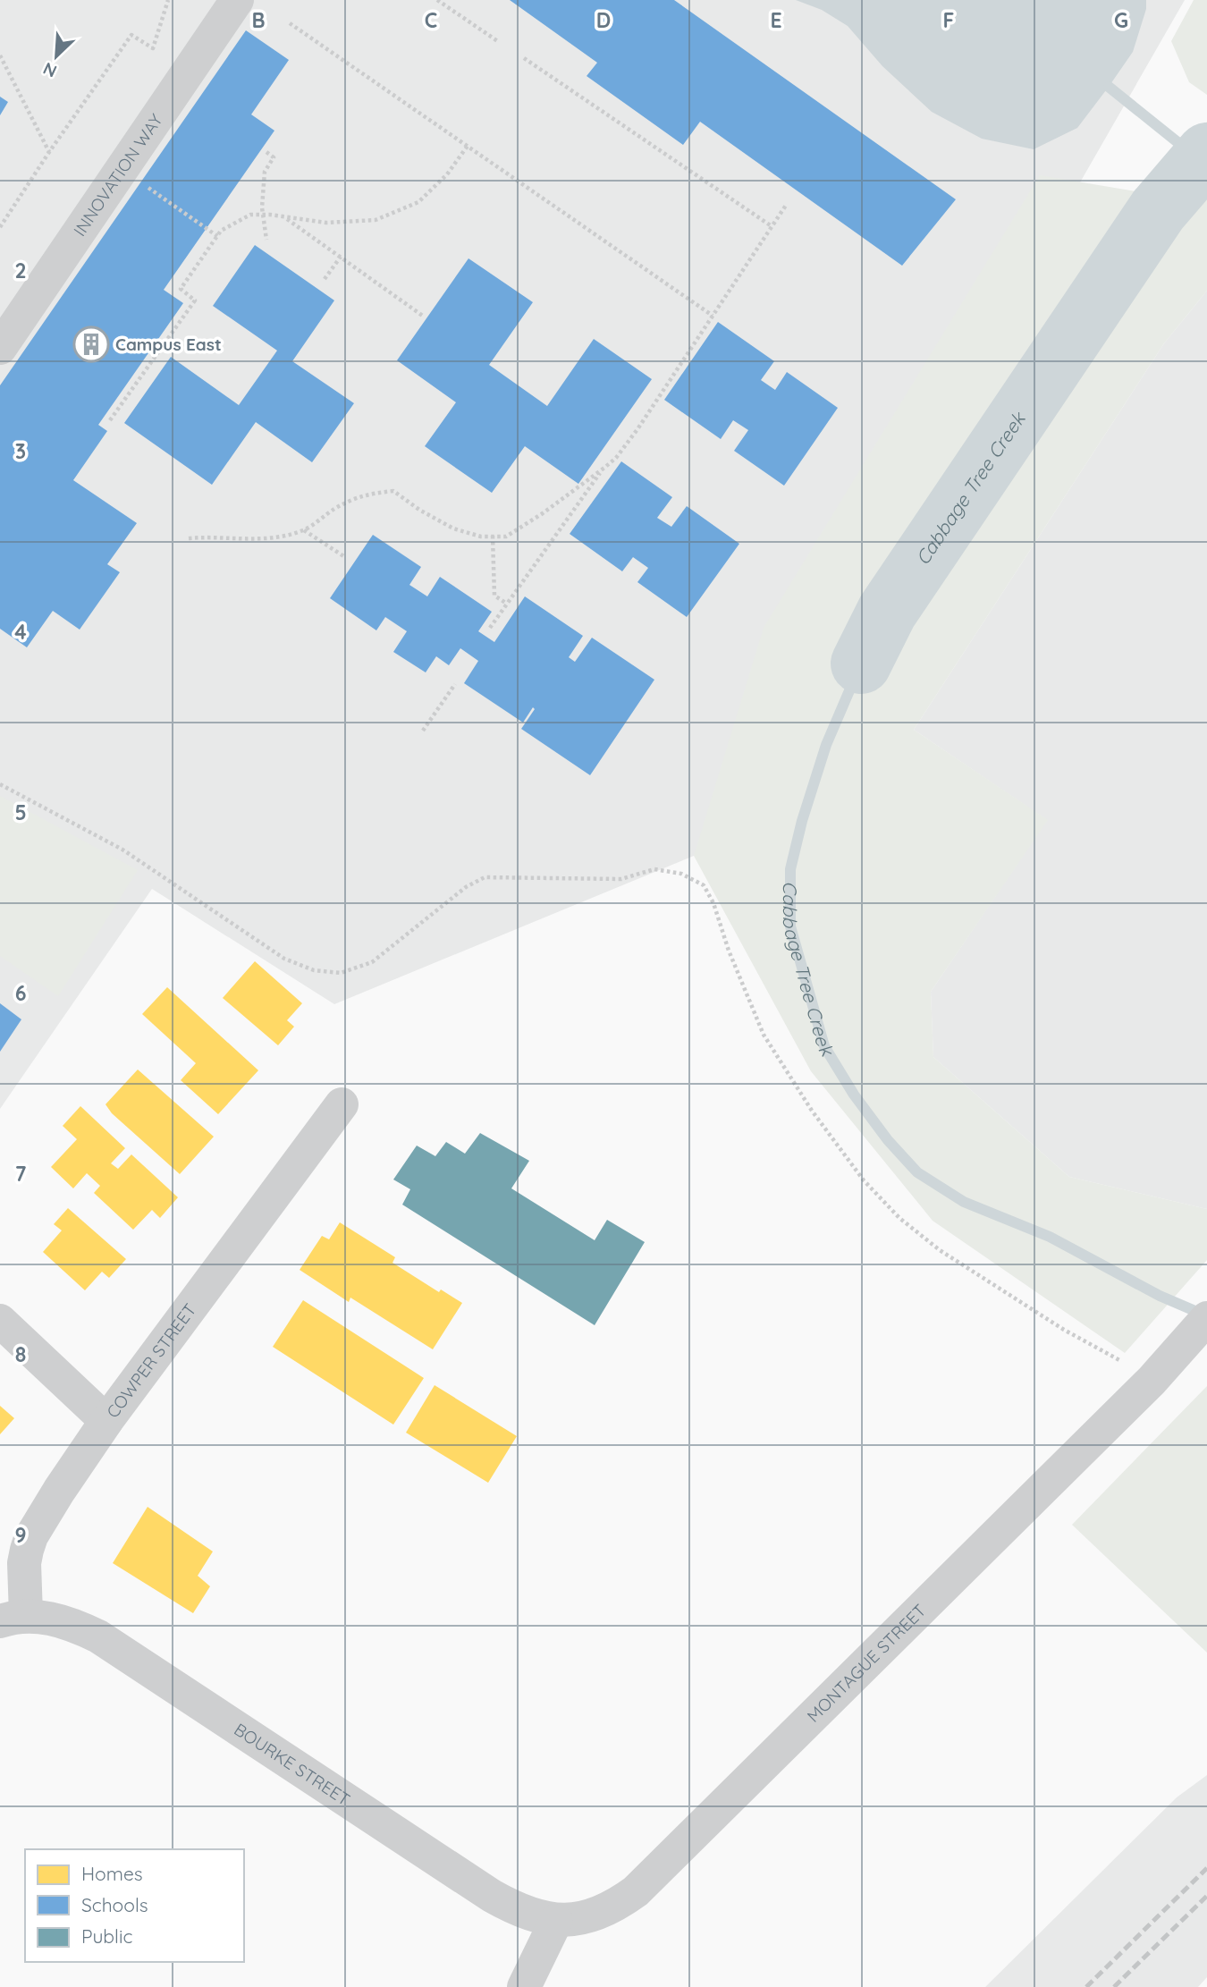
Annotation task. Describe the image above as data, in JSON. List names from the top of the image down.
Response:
{
  "streets": {
    "street": [
      "INNOVATION WAY",
      "COWPER STREET",
      "MONTAGUE STREET",
      "BOURKE STREET"
    ]
  },
  "crossings": [
    ["COWPER STREET", "BOURKE STREET"],
    ["MONTAGUE STREET", "BOURKE STREET"]
  ],
  "water": ["Cabbage Tree Creek"],
  "places": {
    "building": ["Campus East"]
  },
  "legend": ["Homes", "Schools", "Public"],
  "north": "bottom left",
  "grid": {
    "columns": [
      "B",
      "C",
      "D",
      "E",
      "F",
      "G"
    ],
    "rows": [
      "2",
      "3",
      "4",
      "5",
      "6",
      "7",
      "8",
      "9"
    ]
  }
}
